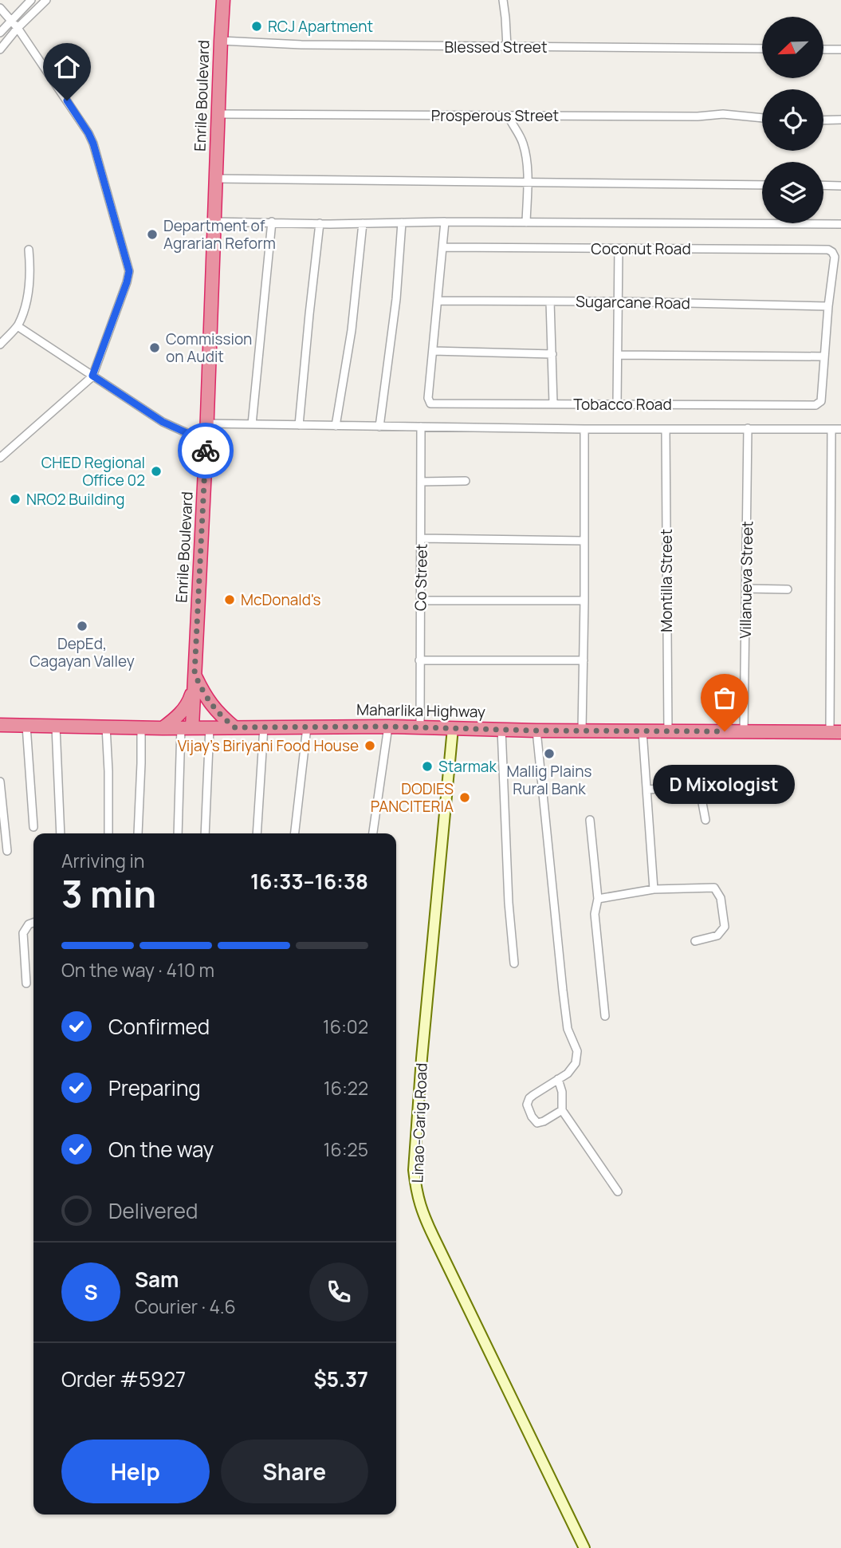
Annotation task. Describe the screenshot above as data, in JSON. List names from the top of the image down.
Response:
{
  "streets": {
    "highway": ["Enrile Boulevard", "Maharlika Highway"],
    "main road": ["Linao-Carig Road"],
    "street": [
      "Blessed Street",
      "Prosperous Street",
      "Coconut Road",
      "Sugarcane Road",
      "Tobacco Road",
      "Co Street",
      "Villanueva Street",
      "Montilla Street"
    ]
  },
  "crossings": [
    ["Blessed Street", "Enrile Boulevard"],
    ["Enrile Boulevard", "Prosperous Street"],
    ["Enrile Boulevard", "Maharlika Highway"],
    ["Coconut Road", "Sugarcane Road"],
    ["Co Street", "Maharlika Highway"],
    ["Villanueva Street", "Maharlika Highway"],
    ["Montilla Street", "Maharlika Highway"],
    ["Maharlika Highway", "Linao-Carig Road"]
  ],
  "places": [
    "RCJ Apartment",
    "Department of Agrarian Reform",
    "Commission on Audit",
    "CHED Regional Office 02",
    "NRO2 Building",
    "McDonald's",
    "DepEd, Cagayan Valley",
    "D Mixologist",
    "Vijay’s Biriyani Food House",
    "Mallig Plains Rural Bank",
    "Starmak",
    "DODIES PANCITERIA"
  ],
  "north": "bottom left",
  "page": {
    "bubble": "D Mixologist",
    "heading": ["3 min", "Arriving in", "16:33–16:38"],
    "panel": [
      "Sam",
      "Courier · 4.6",
      "Order #5927",
      "$5.37"
    ],
    "bar": "On the way · 410 m",
    "list": [
      ["Confirmed", "16:02"],
      ["Preparing", "16:22"],
      ["On the way", "16:25"],
      "Delivered"
    ],
    "round": "S",
    "buttons": ["Help", "Share"]
  }
}
